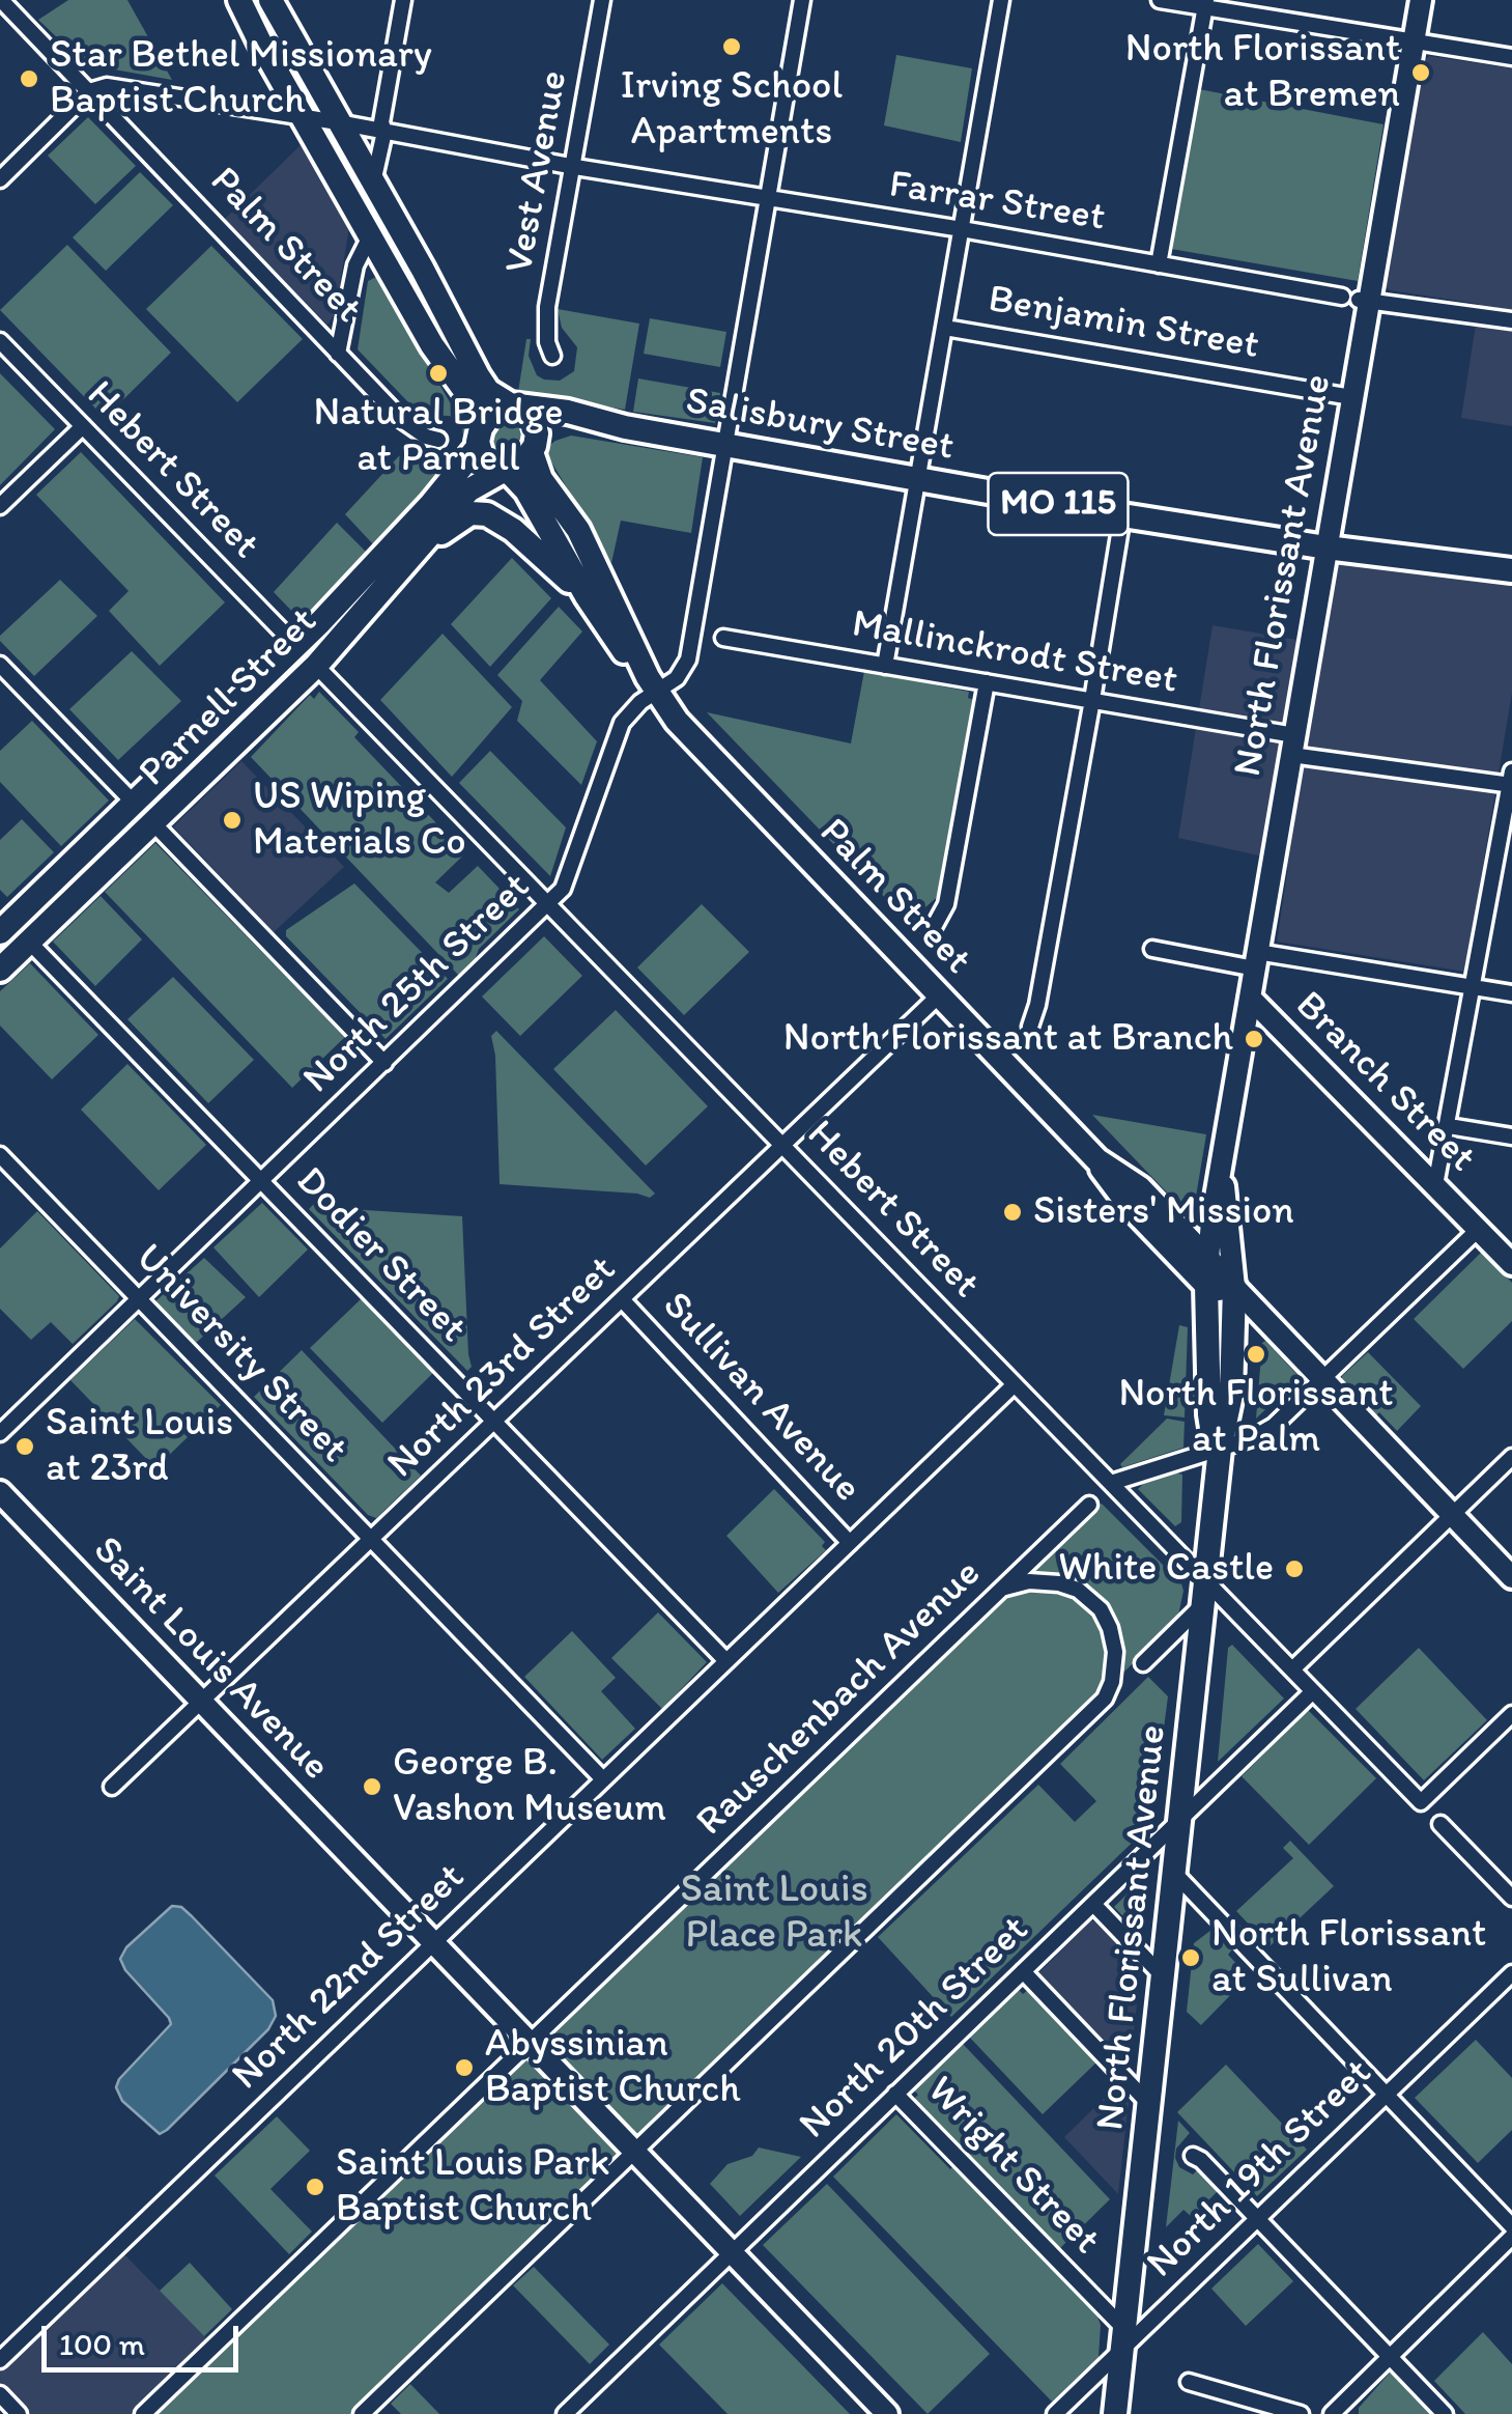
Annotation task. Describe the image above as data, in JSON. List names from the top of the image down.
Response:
{
  "streets": {
    "main road": [
      "Palm Street",
      "Salisbury Street",
      "MO 115",
      "North Florissant Avenue",
      "Parnell Street"
    ],
    "street": [
      "Vest Avenue",
      "Farrar Street",
      "Benjamin Street",
      "Hebert Street",
      "Mallinckrodt Street",
      "North 25th Street",
      "Branch Street",
      "Dodier Street",
      "University Street",
      "North 23rd Street",
      "Sullivan Avenue",
      "Saint Louis Avenue",
      "Rauschenbach Avenue",
      "North 22nd Street",
      "North 20th Street",
      "Wright Street",
      "North 19th Street"
    ]
  },
  "crossings": [
    ["Vest Avenue", "Farrar Street"],
    ["Farrar Street", "Palm Street"],
    ["Farrar Street", "North 25th Street"],
    ["Palm Street", "North Florissant Avenue"],
    ["Palm Street", "North 25th Street"],
    ["Palm Street", "North 23rd Street"],
    ["Benjamin Street", "North Florissant Avenue"],
    ["Salisbury Street", "North Florissant Avenue"],
    ["Salisbury Street", "Parnell Street"],
    ["Salisbury Street", "North 25th Street"],
    ["Hebert Street", "North Florissant Avenue"],
    ["Hebert Street", "Parnell Street"],
    ["Hebert Street", "North 25th Street"],
    ["Hebert Street", "North 23rd Street"],
    ["Hebert Street", "North 22nd Street"],
    ["Hebert Street", "North 20th Street"],
    ["North Florissant Avenue", "Mallinckrodt Street"],
    ["North Florissant Avenue", "Branch Street"],
    ["North Florissant Avenue", "North 20th Street"],
    ["North Florissant Avenue", "Wright Street"],
    ["North Florissant Avenue", "North 19th Street"],
    ["Parnell Street", "Dodier Street"],
    ["North 25th Street", "Dodier Street"],
    ["North 25th Street", "University Street"],
    ["Dodier Street", "North 23rd Street"],
    ["Dodier Street", "North 22nd Street"],
    ["University Street", "North 23rd Street"],
    ["University Street", "North 22nd Street"],
    ["North 23rd Street", "Sullivan Avenue"],
    ["North 23rd Street", "Saint Louis Avenue"],
    ["Sullivan Avenue", "North 22nd Street"],
    ["Saint Louis Avenue", "Rauschenbach Avenue"],
    ["Saint Louis Avenue", "North 22nd Street"],
    ["Saint Louis Avenue", "North 20th Street"],
    ["North 20th Street", "Wright Street"],
    ["Wright Street", "North 19th Street"]
  ],
  "parks": ["Saint Louis Place Park"],
  "places": [
    "Irving School Apartments",
    "North Florissant at Bremen",
    "Star Bethel Missionary Baptist Church",
    "Natural Bridge at Parnell",
    "US Wiping Materials Co",
    "North Florissant at Branch",
    "Sisters' Mission",
    "North Florissant at Palm",
    "Saint Louis at 23rd",
    "White Castle",
    "George B. Vashon Museum",
    "North Florissant at Sullivan",
    "Abyssinian Baptist Church",
    "Saint Louis Park Baptist Church"
  ],
  "scale_bar": "100 m"
}
